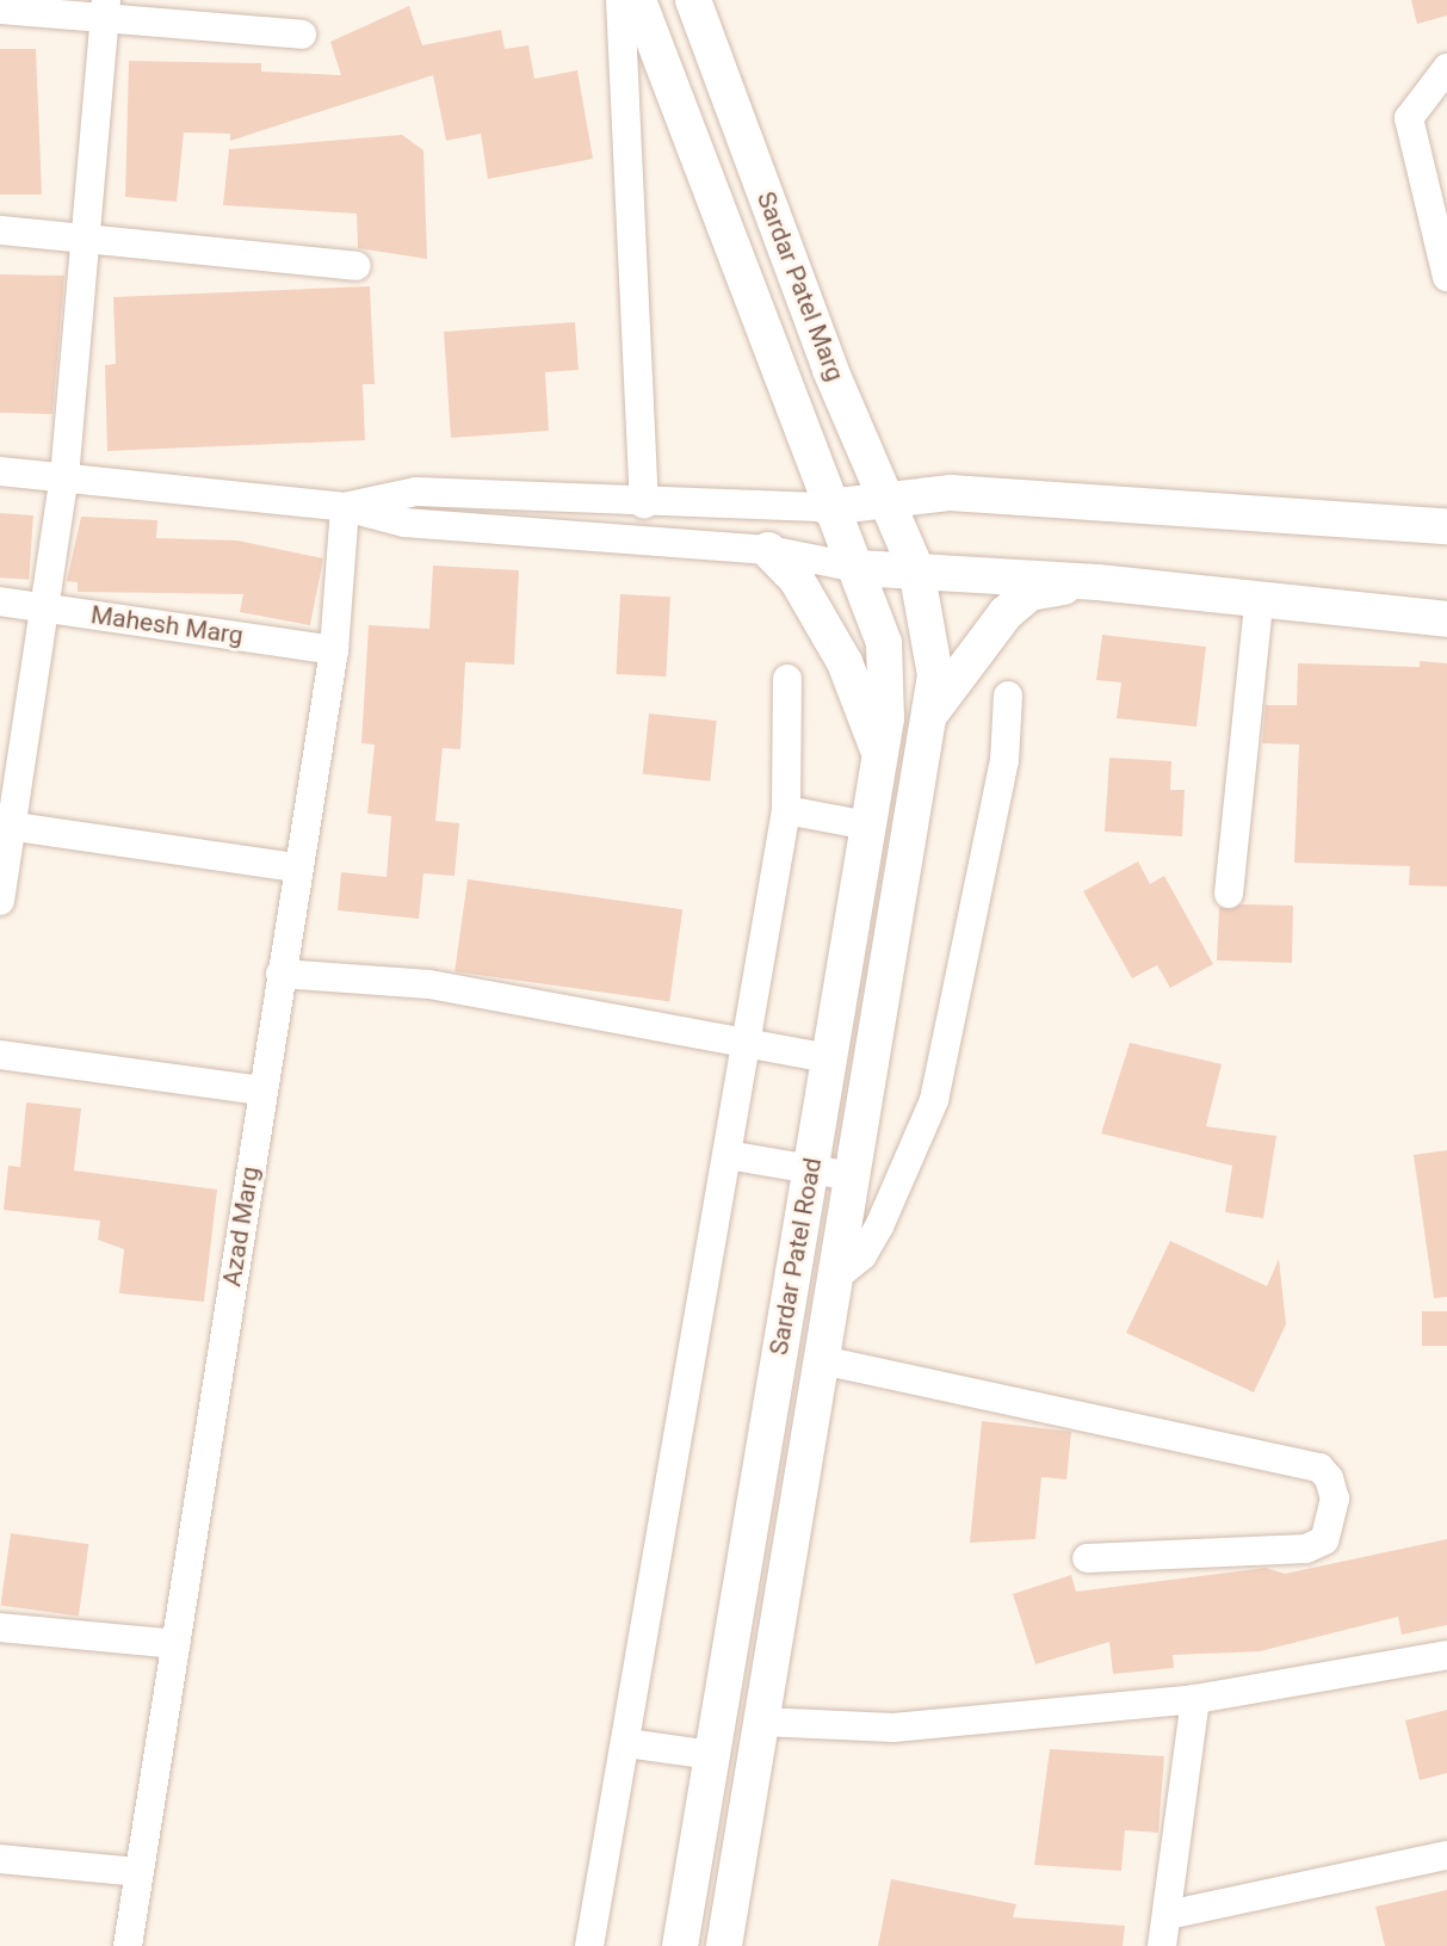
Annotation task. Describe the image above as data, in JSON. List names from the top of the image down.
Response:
{
  "streets": {
    "street": [
      "Sardar Patel Marg",
      "Mahesh Marg",
      "Azad Marg",
      "Sardar Patel Road"
    ]
  },
  "crossings": [
    ["Sardar Patel Marg", "Sardar Patel Road"],
    ["Mahesh Marg", "Azad Marg"]
  ]
}
